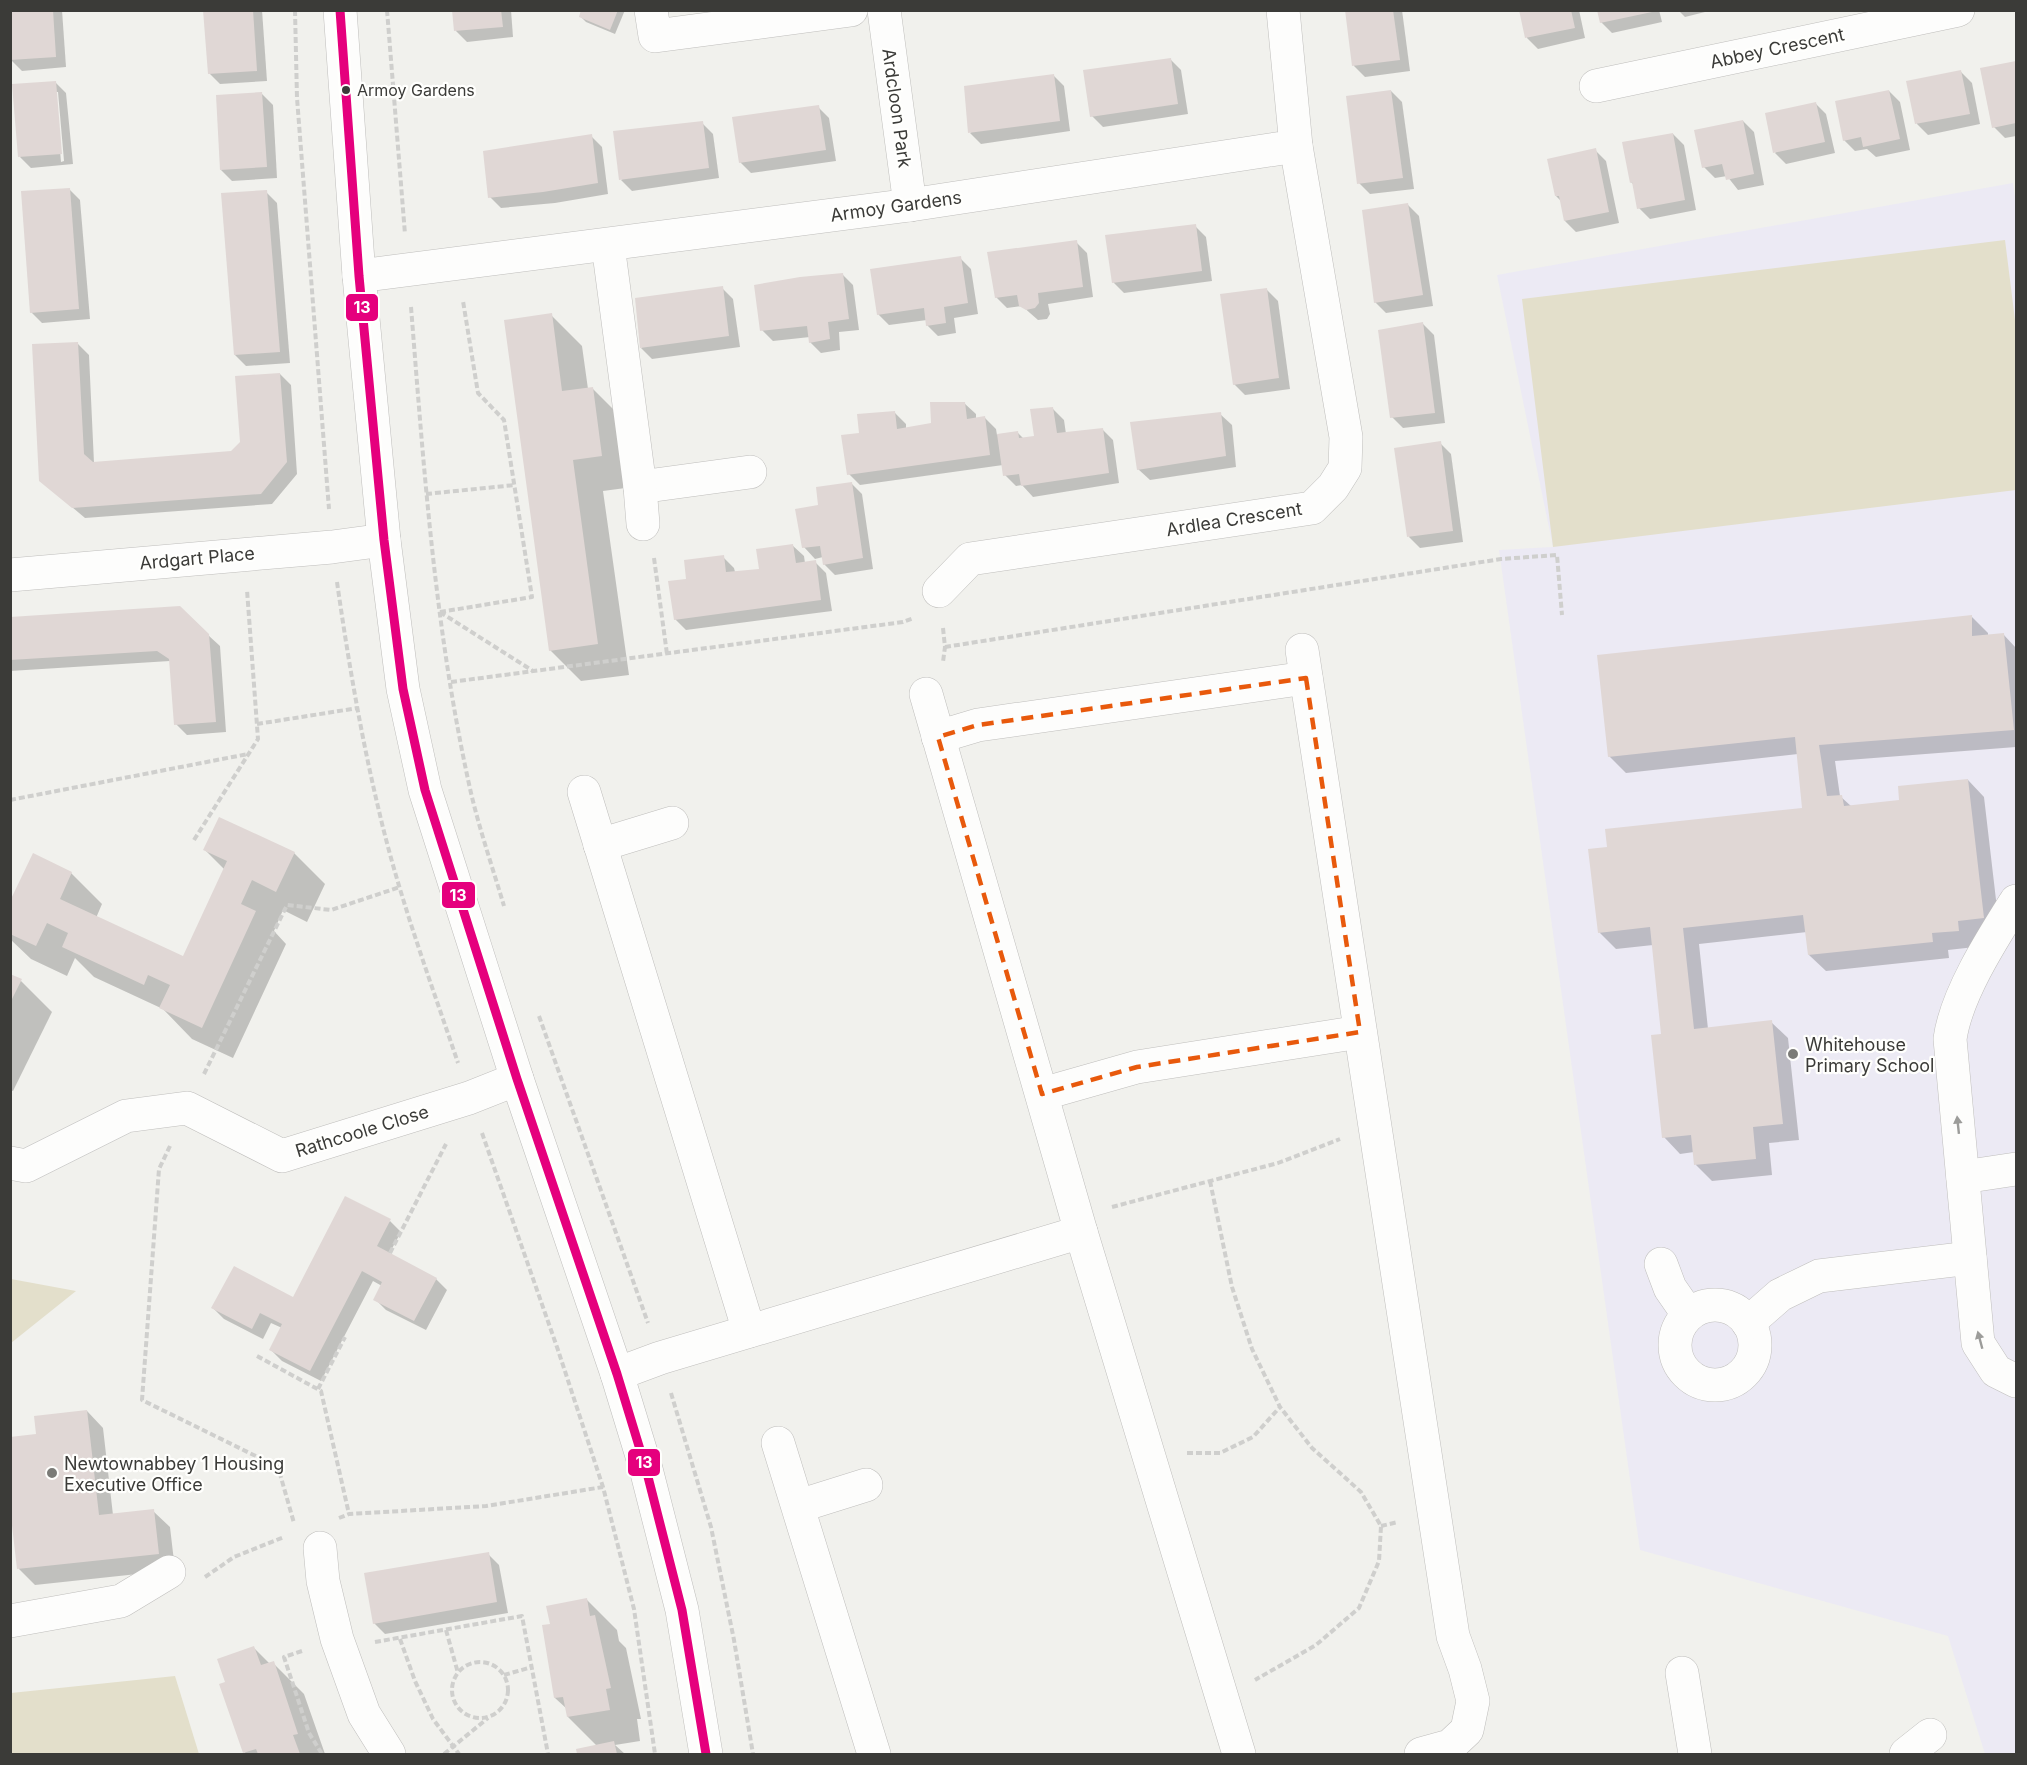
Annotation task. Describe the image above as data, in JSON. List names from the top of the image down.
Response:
{
  "streets": {
    "street": [
      "Abbey Crescent",
      "Ardcloon Park",
      "Armoy Gardens",
      "Ardlea Crescent",
      "Ardgart Place",
      "Rathcoole Close"
    ]
  },
  "crossings": [
    ["Ardcloon Park", "Armoy Gardens"],
    ["Armoy Gardens", "Ardlea Crescent"]
  ],
  "places": ["Armoy Gardens", "Whitehouse Primary School", "Newtownabbey 1 Housing Executive Office"],
  "lines": ["transit line 13"]
}
